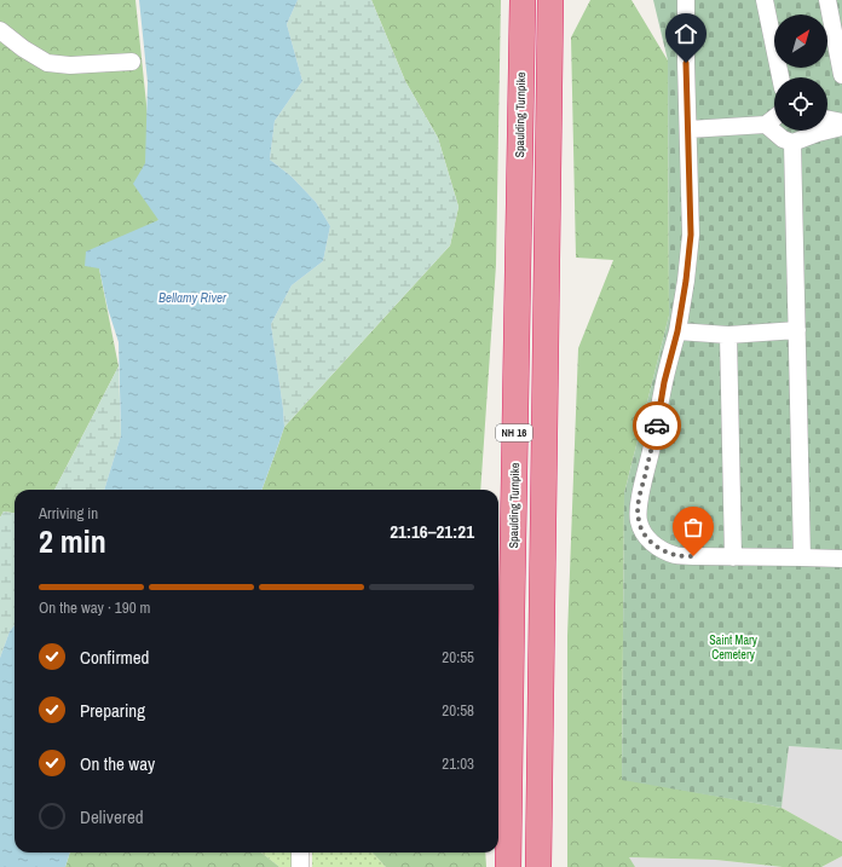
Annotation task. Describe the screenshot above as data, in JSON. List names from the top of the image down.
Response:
{
  "streets": {
    "highway": ["Spaulding Turnpike", "NH 16"]
  },
  "water": ["Bellamy River"],
  "parks": ["Saint Mary Cemetery"],
  "north": "top right",
  "page": {
    "heading": ["2 min", "Arriving in", "21:16–21:21"],
    "bar": "On the way · 190 m",
    "list": [
      ["Confirmed", "20:55"],
      ["Preparing", "20:58"],
      ["On the way", "21:03"],
      "Delivered"
    ]
  }
}
